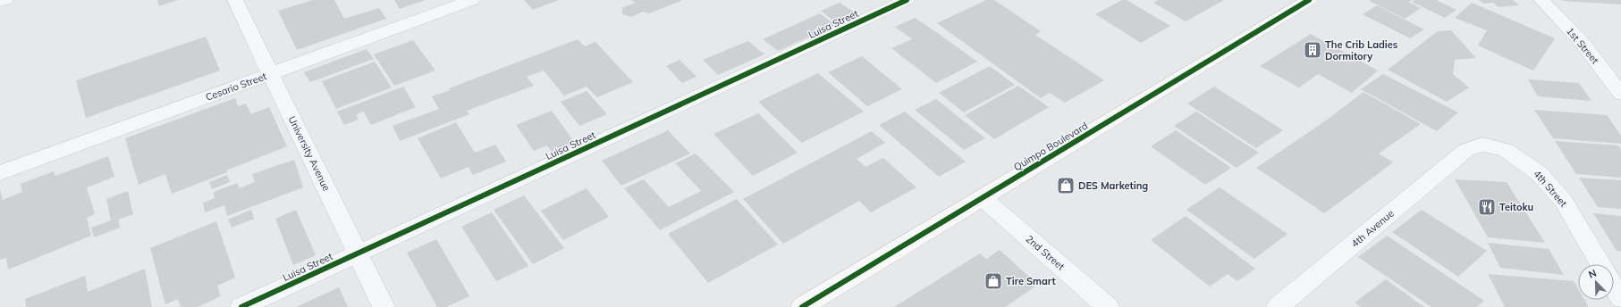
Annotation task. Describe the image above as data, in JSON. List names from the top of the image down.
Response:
{
  "streets": {
    "main road": ["Quimpo Boulevard"],
    "street": [
      "Luisa Street",
      "1st Street",
      "Cesario Street",
      "University Avenue",
      "4th Street",
      "4th Avenue",
      "2nd Street"
    ]
  },
  "crossings": [
    ["Luisa Street", "University Avenue"],
    ["Cesario Street", "University Avenue"],
    ["Quimpo Boulevard", "2nd Street"],
    ["4th Street", "4th Avenue"]
  ],
  "places": {
    "building": ["The Crib Ladies Dormitory"],
    "shop": ["DES Marketing", "Tire Smart"],
    "restaurant": ["Teitoku"]
  },
  "north": "top left"
}
